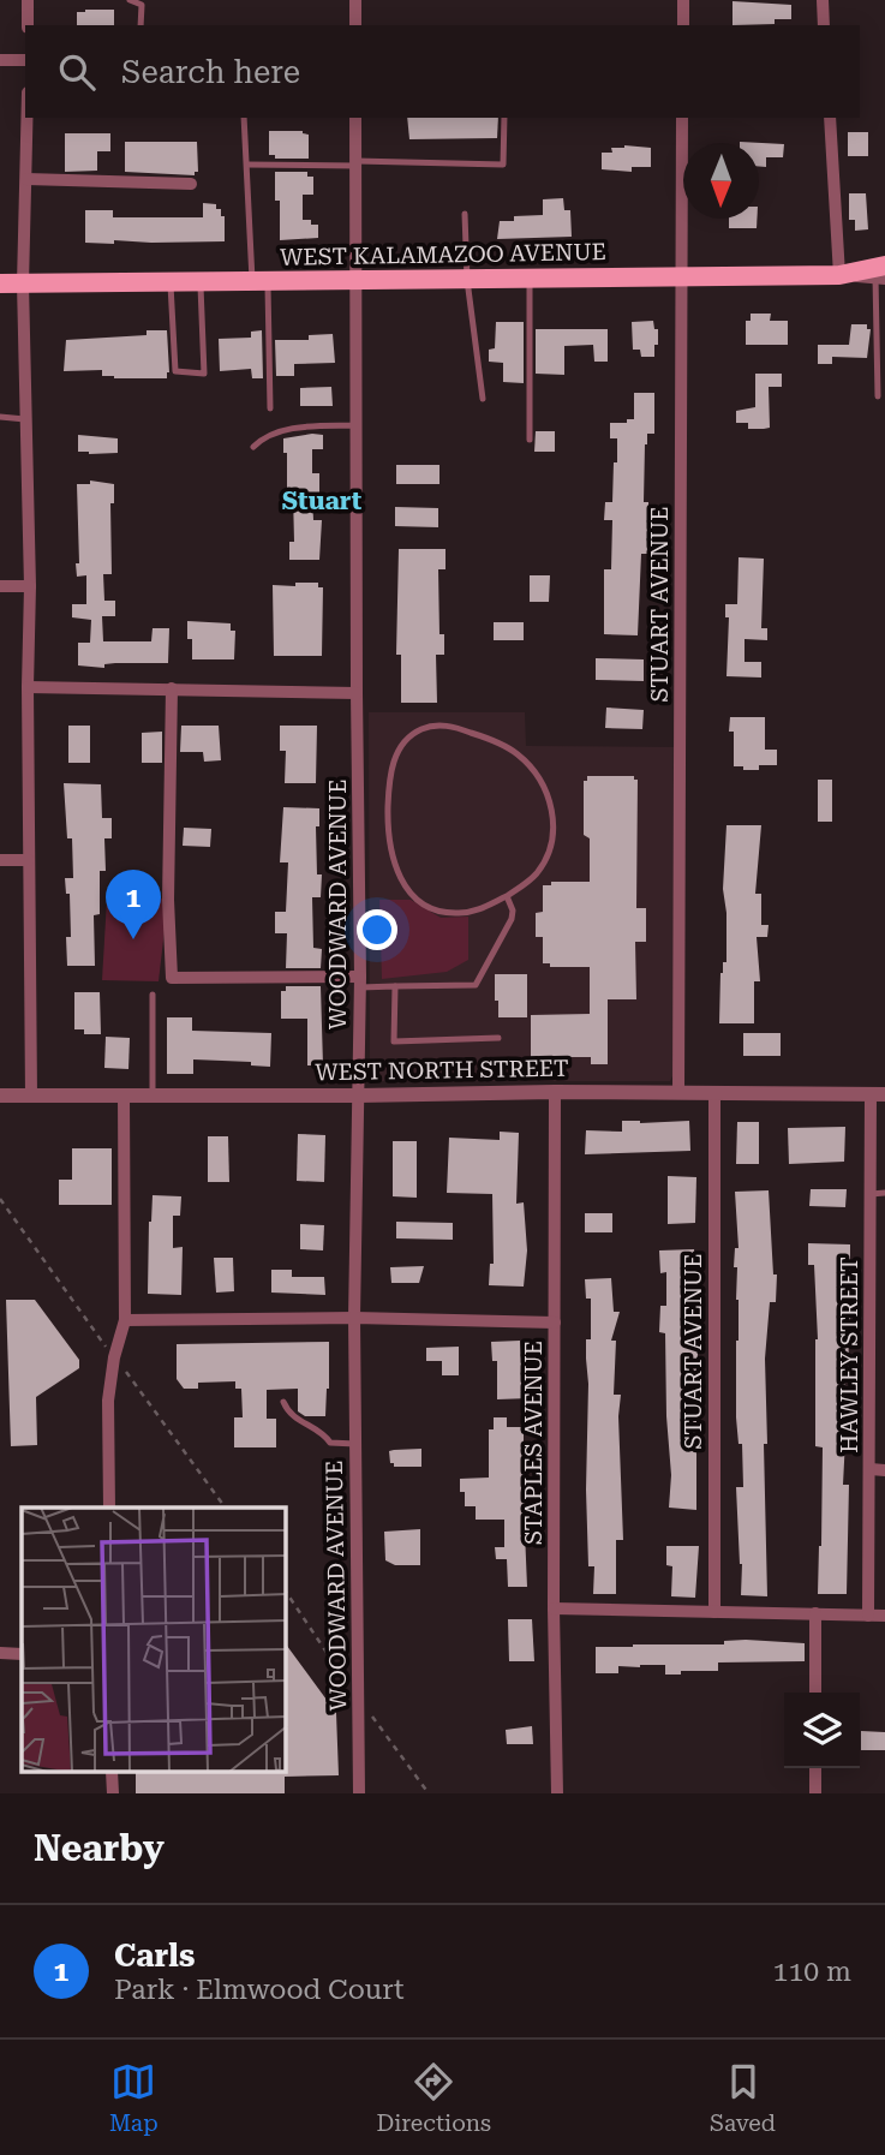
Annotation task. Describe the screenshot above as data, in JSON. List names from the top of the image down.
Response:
{
  "streets": {
    "main road": ["WEST KALAMAZOO AVENUE"],
    "street": [
      "STUART AVENUE",
      "WOODWARD AVENUE",
      "WEST NORTH STREET",
      "HAWLEY STREET",
      "STAPLES AVENUE"
    ]
  },
  "crossings": [
    ["WEST KALAMAZOO AVENUE", "STUART AVENUE"],
    ["WEST KALAMAZOO AVENUE", "WOODWARD AVENUE"],
    ["STUART AVENUE", "WEST NORTH STREET"],
    ["WOODWARD AVENUE", "WEST NORTH STREET"],
    ["WEST NORTH STREET", "HAWLEY STREET"],
    ["WEST NORTH STREET", "STAPLES AVENUE"]
  ],
  "districts": ["Stuart"],
  "north": "bottom",
  "page": {
    "search": "Search here",
    "pins": "1",
    "heading": "Nearby",
    "list": [
      {
        "mark": "1",
        "name": "Carls",
        "note": "Park · Elmwood Court",
        "value": "110 m"
      }
    ],
    "nav": ["Map", "Directions", "Saved"]
  }
}
